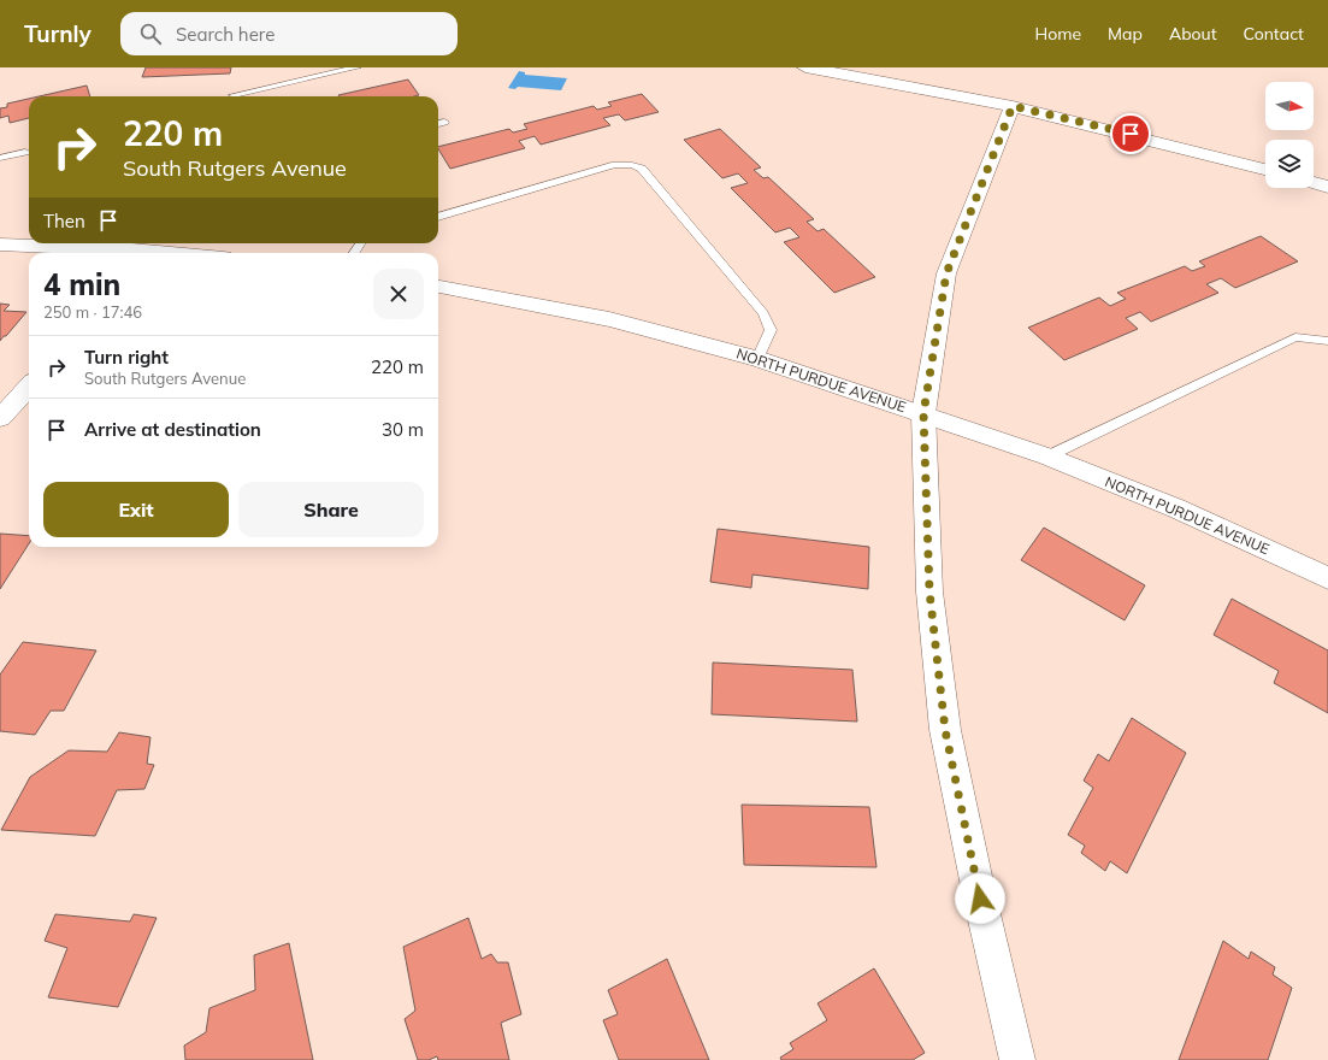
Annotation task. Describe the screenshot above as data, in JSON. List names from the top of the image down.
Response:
{
  "streets": {
    "street": ["NORTH PURDUE AVENUE"]
  },
  "north": "right",
  "page": {
    "header": "Turnly",
    "search": "Search here",
    "nav": [
      "Home",
      "Map",
      "About",
      "Contact"
    ],
    "turn": ["220 m", "South Rutgers Avenue"],
    "then": "Then",
    "heading": ["4 min", "250 m · 17:46"],
    "list": [
      {
        "name": "Turn right",
        "note": "South Rutgers Avenue",
        "value": "220 m"
      },
      {
        "name": "Arrive at destination",
        "value": "30 m"
      }
    ],
    "buttons": ["Exit", "Share"]
  }
}
